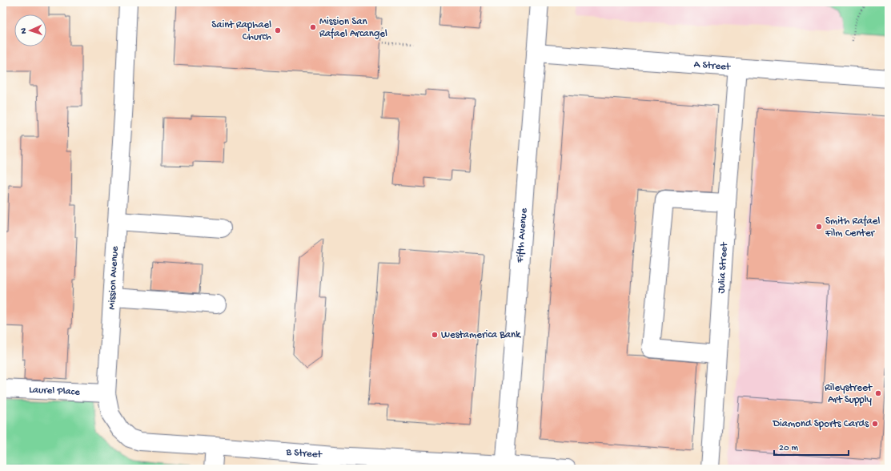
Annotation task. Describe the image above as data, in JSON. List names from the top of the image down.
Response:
{
  "streets": {
    "street": [
      "A Street",
      "Fifth Avenue",
      "Julia Street",
      "Mission Avenue",
      "Laurel Place",
      "B Street"
    ]
  },
  "crossings": [
    ["A Street", "Fifth Avenue"],
    ["A Street", "Julia Street"],
    ["Fifth Avenue", "B Street"],
    ["Mission Avenue", "Laurel Place"],
    ["Mission Avenue", "B Street"]
  ],
  "places": [
    "Mission San Rafael Arcangel",
    "Saint Raphael Church",
    "Smith Rafael Film Center",
    "Westamerica Bank",
    "Rileystreet Art Supply",
    "Diamond Sports Cards"
  ],
  "scale_bar": "20 m",
  "north": "left"
}
